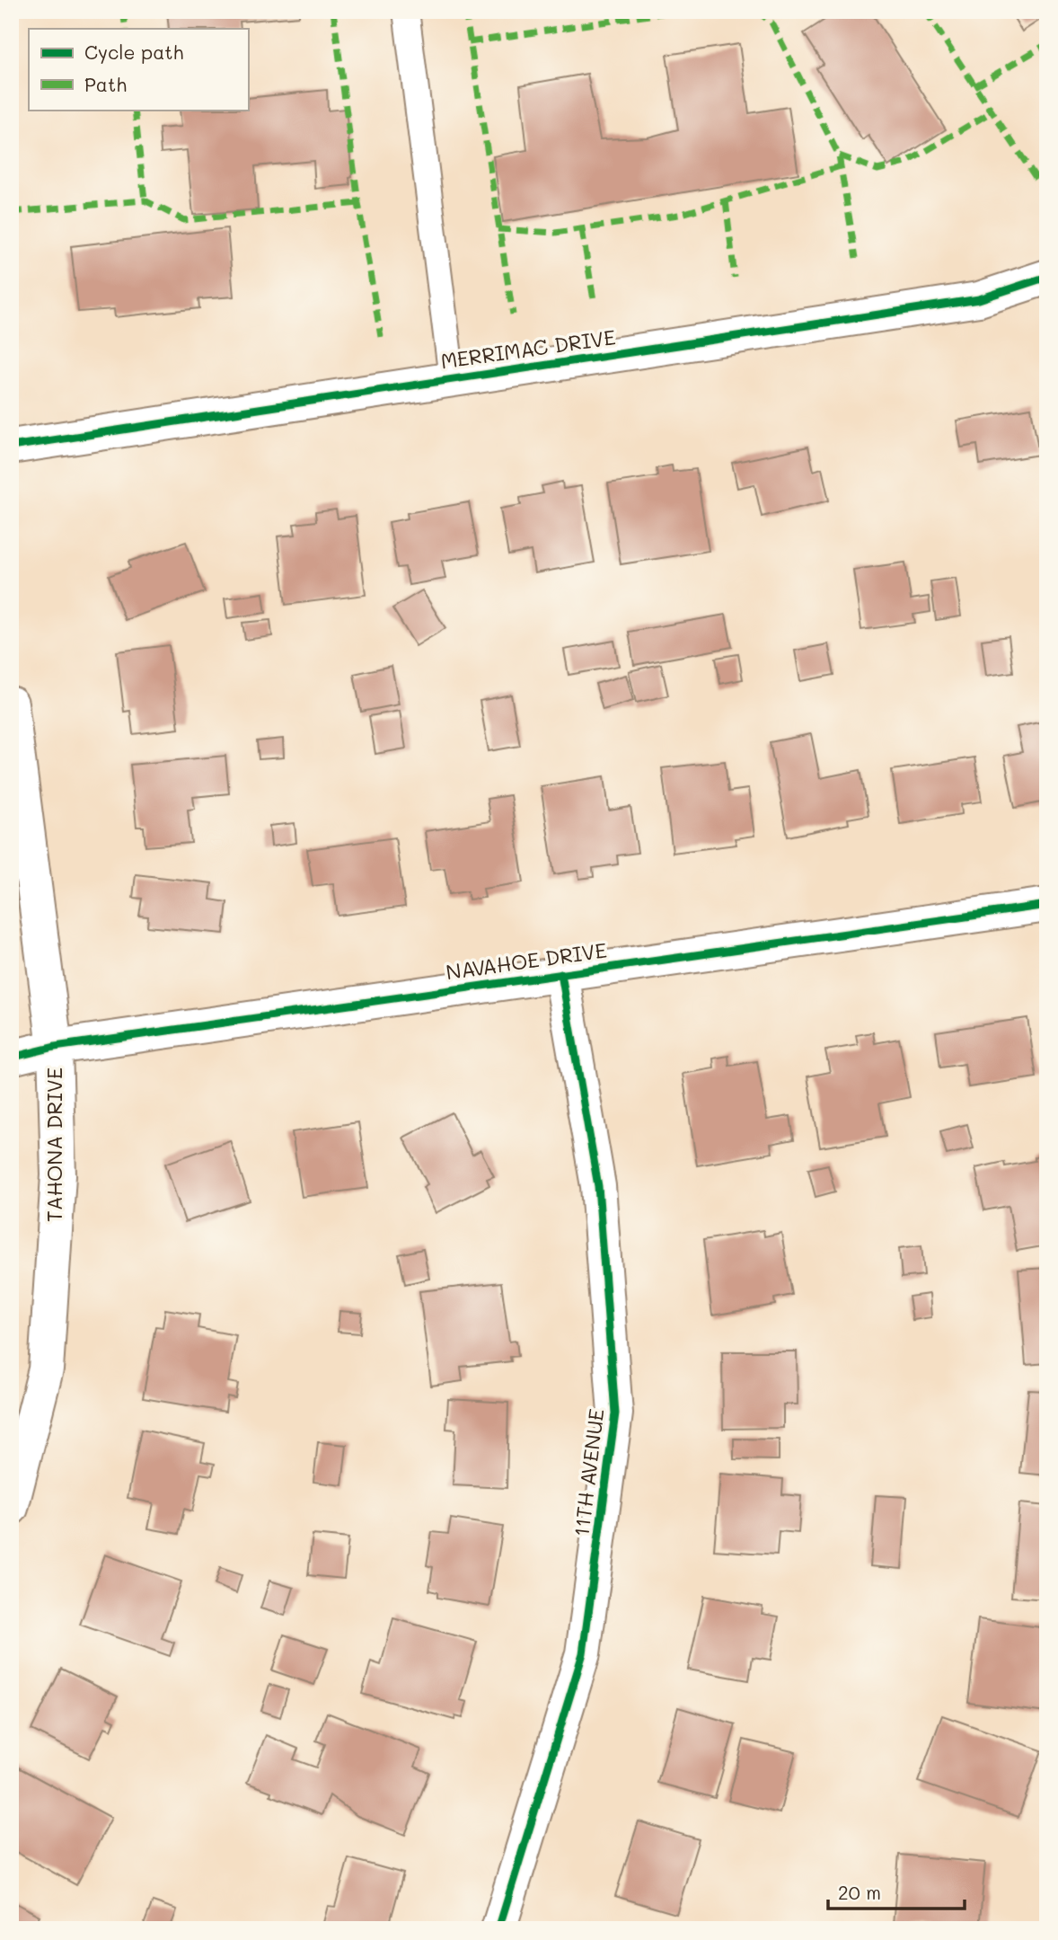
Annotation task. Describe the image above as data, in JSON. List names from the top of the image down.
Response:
{
  "streets": {
    "street": [
      "MERRIMAC DRIVE",
      "NAVAHOE DRIVE",
      "TAHONA DRIVE",
      "11TH AVENUE"
    ]
  },
  "crossings": [
    ["NAVAHOE DRIVE", "TAHONA DRIVE"],
    ["NAVAHOE DRIVE", "11TH AVENUE"]
  ],
  "legend": ["Cycle path", "Path"],
  "scale_bar": "20 m"
}
